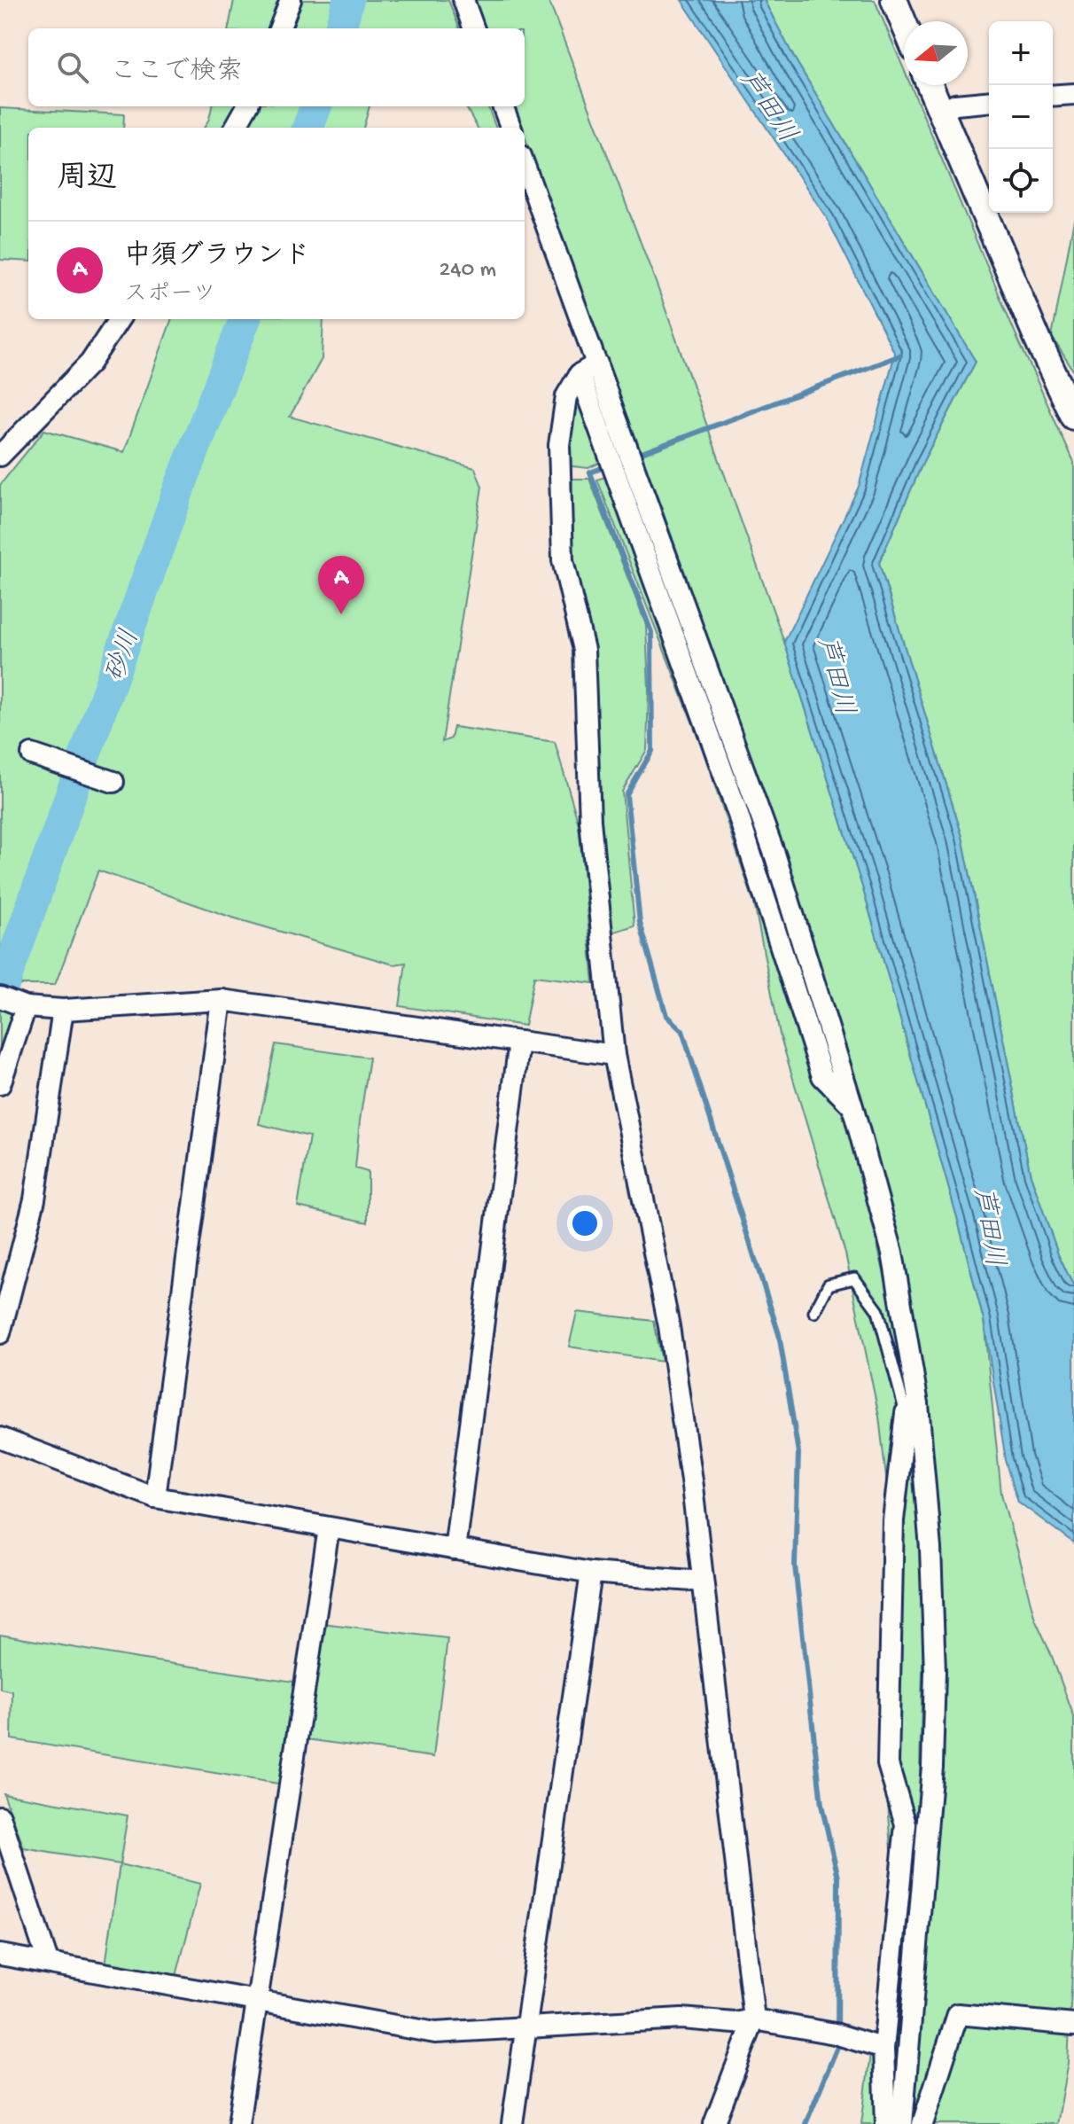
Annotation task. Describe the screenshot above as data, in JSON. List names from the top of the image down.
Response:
{
  "water": ["芦田川", "砂川"],
  "north": "left",
  "page": {
    "map_buttons": ["+", "−"],
    "search": "ここで検索",
    "heading": "周辺",
    "list": [
      {
        "mark": "A",
        "name": "中須グラウンド",
        "note": "スポーツ",
        "value": "240 m"
      }
    ],
    "pins": "A"
  }
}
